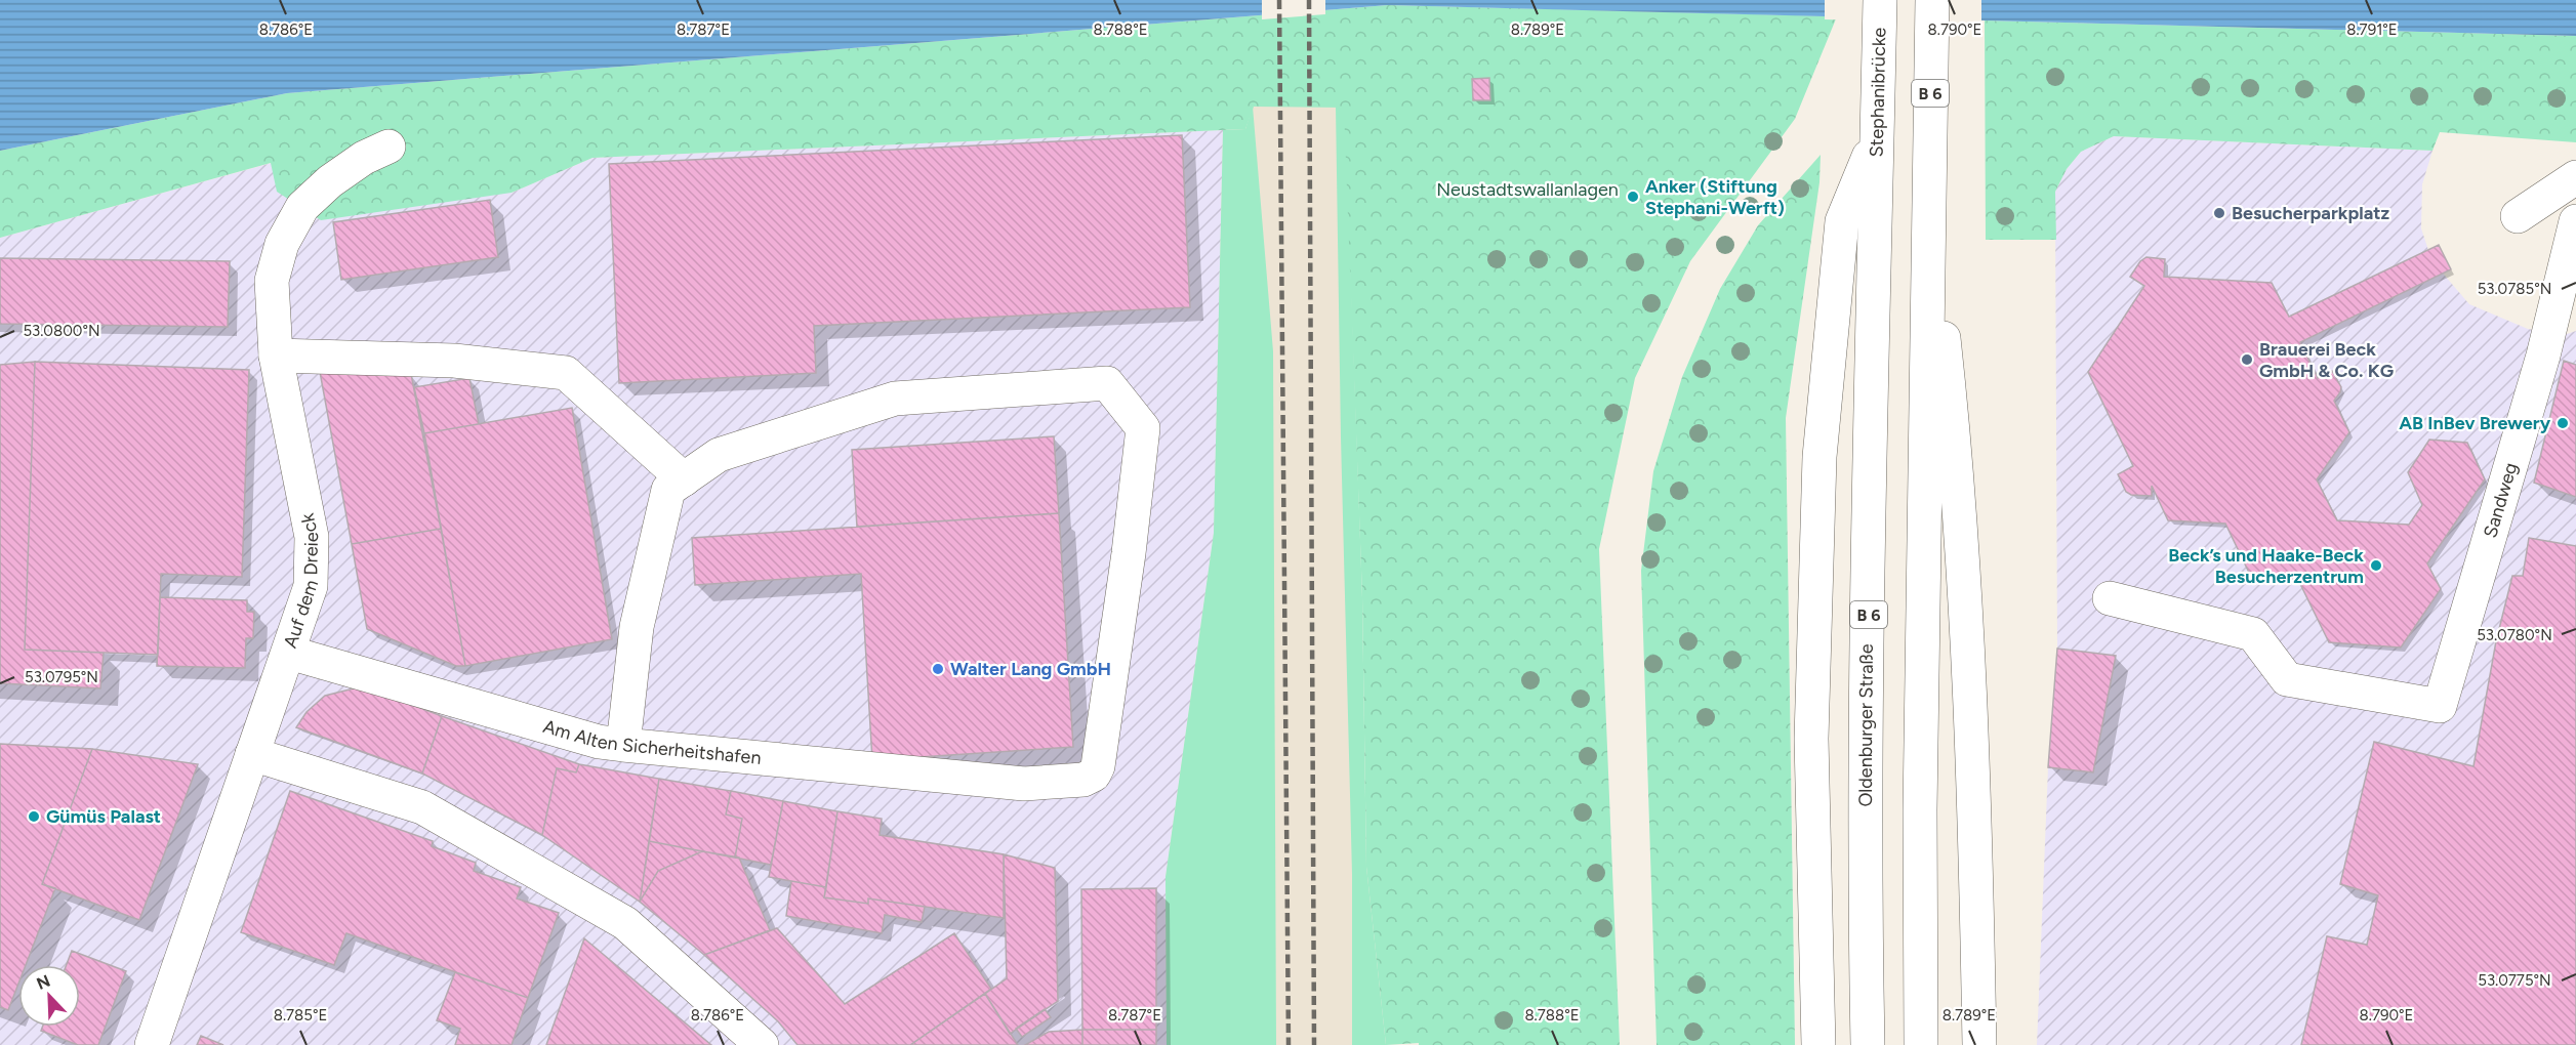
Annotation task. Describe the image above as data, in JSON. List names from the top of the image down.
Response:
{
  "streets": {
    "main road": [
      "Stephanibrücke",
      "B 6",
      "Sandweg",
      "Auf dem Dreieck",
      "Oldenburger Straße",
      "Am Alten Sicherheitshafen"
    ]
  },
  "crossings": [
    ["Stephanibrücke", "Oldenburger Straße"],
    ["Auf dem Dreieck", "Am Alten Sicherheitshafen"]
  ],
  "parks": ["Neustadtswallanlagen"],
  "places": [
    "Anker (Stiftung Stephani-Werft)",
    "Besucherparkplatz",
    "Brauerei Beck GmbH & Co. KG",
    "AB InBev Brewery",
    "Beck’s und Haake-Beck Besucherzentrum",
    "Walter Lang GmbH",
    "Gümüs Palast"
  ],
  "north": "top left",
  "coordinates": [
    "8.786°E",
    "8.787°E",
    "8.788°E",
    "8.789°E",
    "8.790°E",
    "8.791°E",
    "53.0785°N",
    "53.0800°N",
    "53.0780°N",
    "53.0795°N",
    "53.0775°N",
    "8.785°E"
  ]
}
